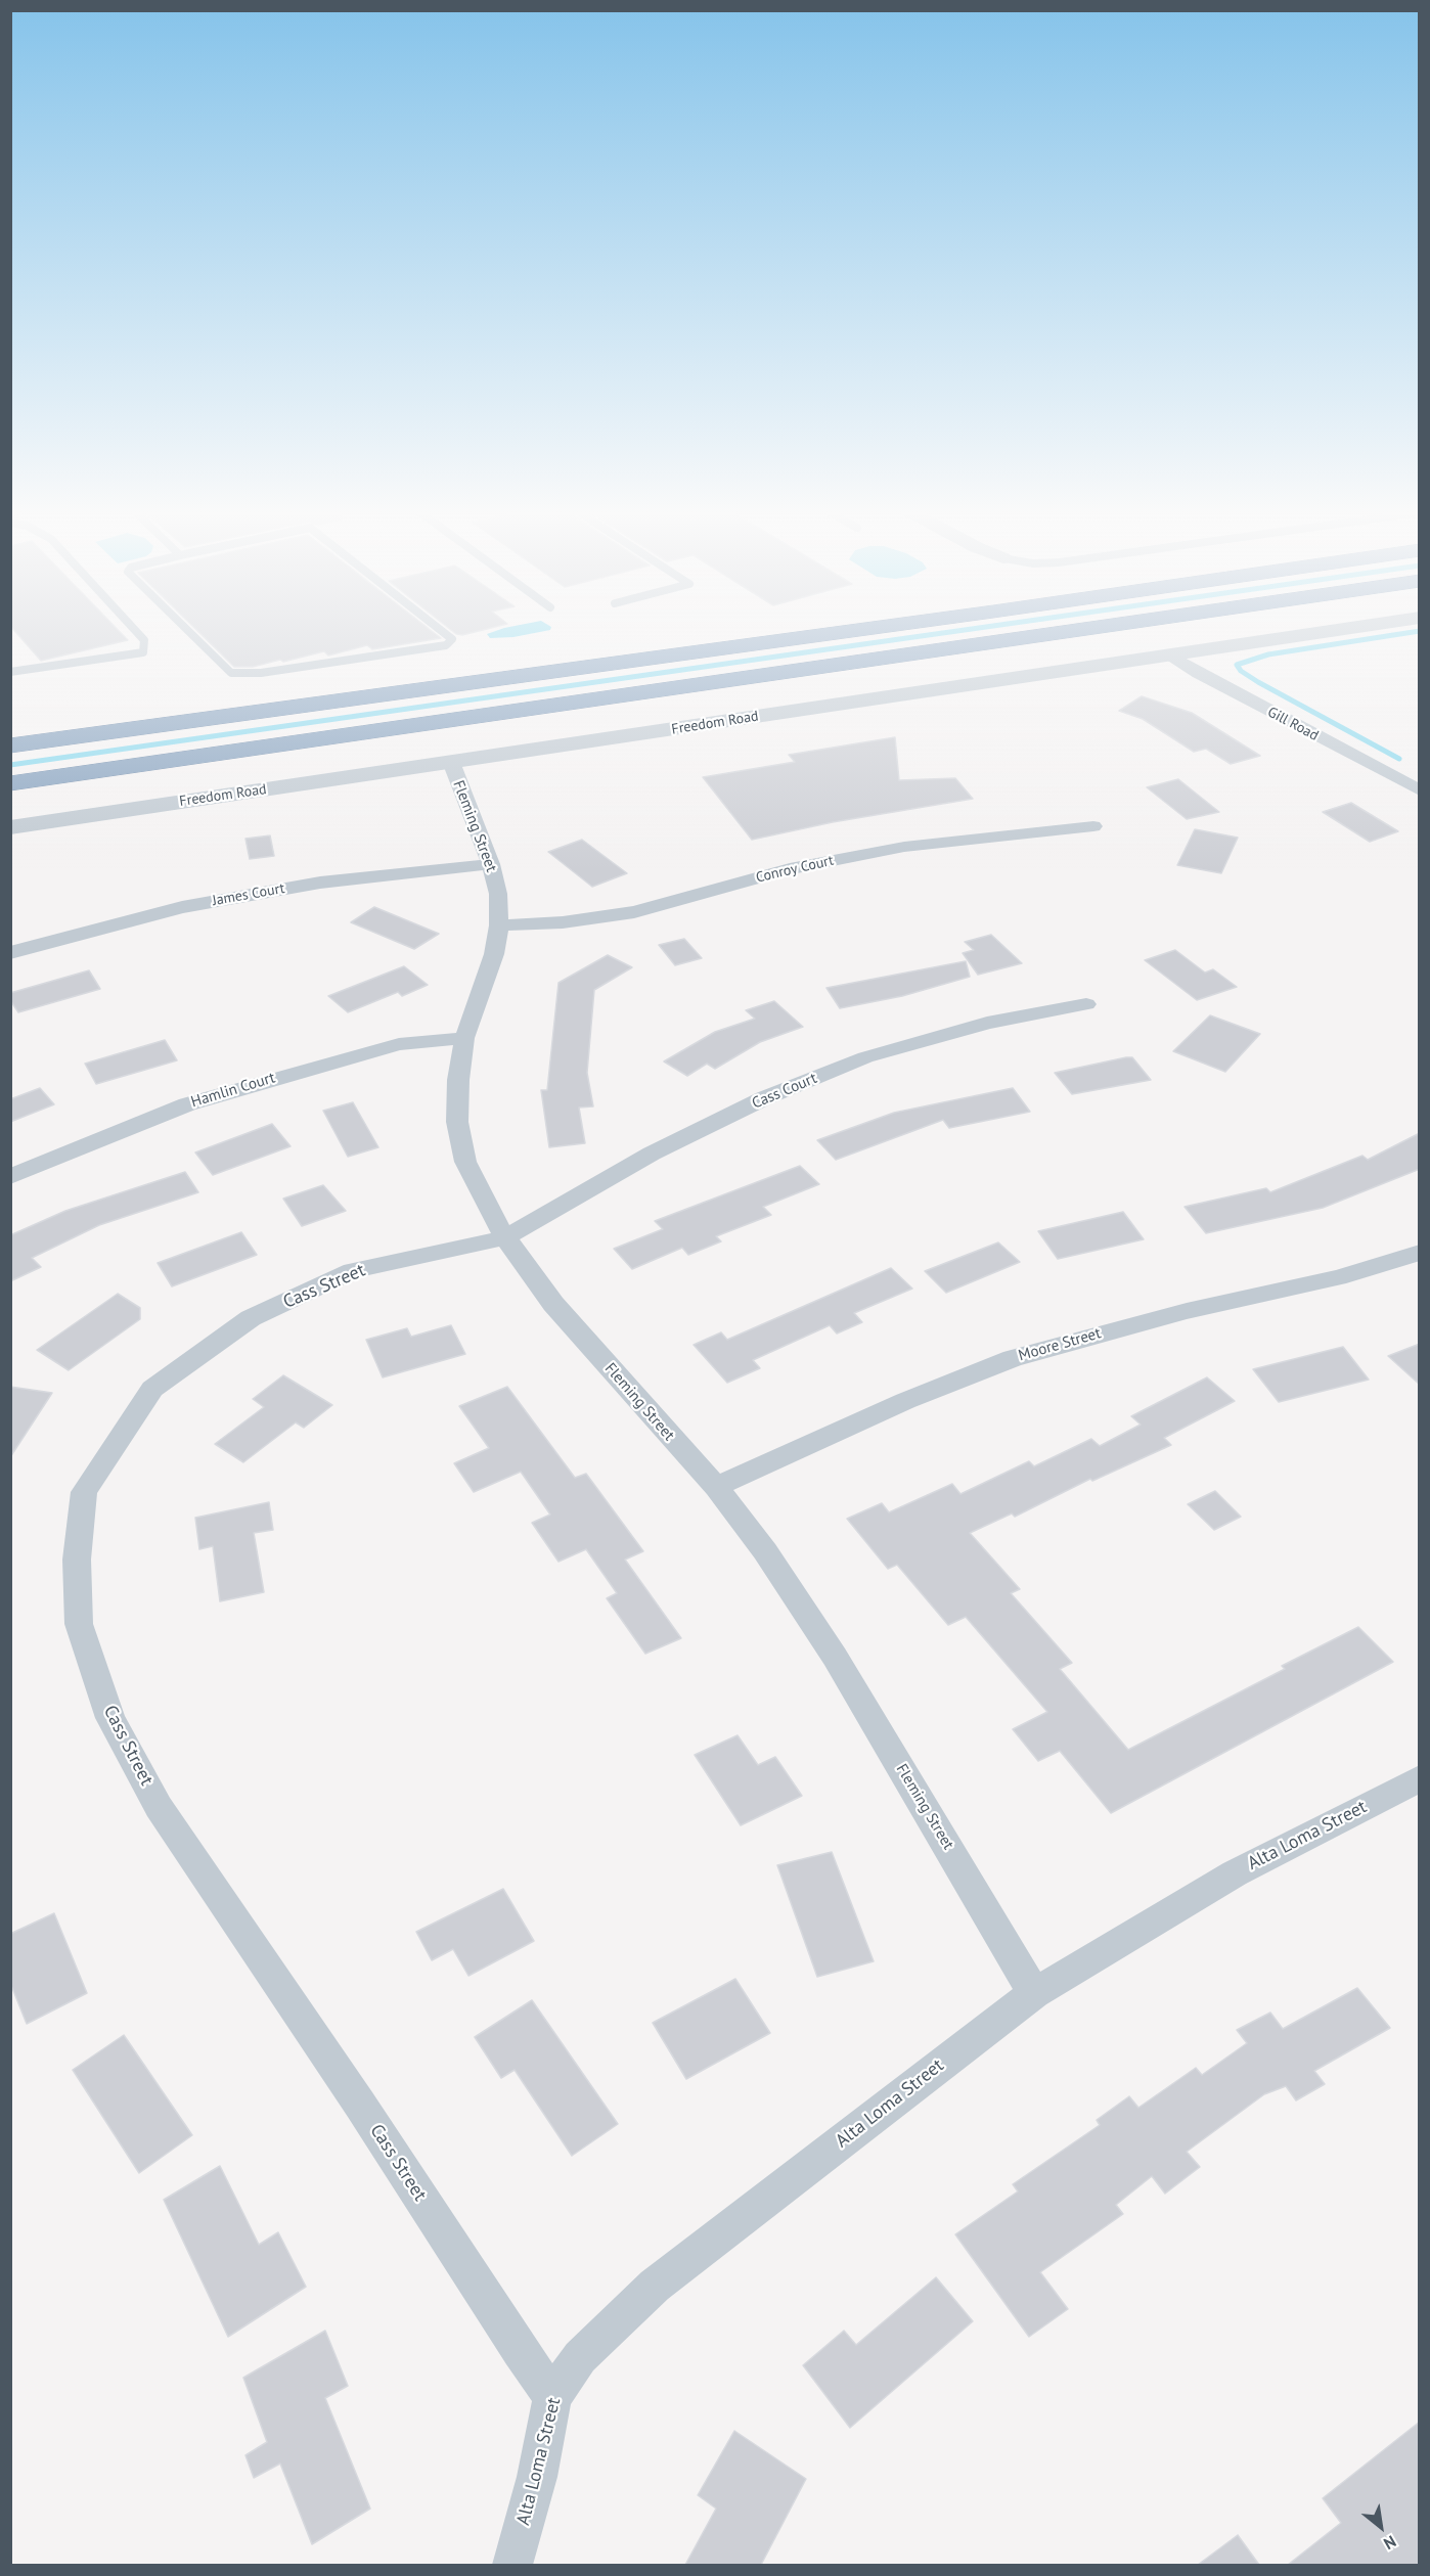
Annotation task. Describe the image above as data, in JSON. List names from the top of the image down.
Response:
{
  "streets": {
    "street": [
      "Freedom Road",
      "Gill Road",
      "Fleming Street",
      "Conroy Court",
      "James Court",
      "Hamlin Court",
      "Cass Court",
      "Cass Street",
      "Moore Street",
      "Alta Loma Street"
    ]
  },
  "crossings": [
    ["Freedom Road", "Gill Road"],
    ["Freedom Road", "Fleming Street"],
    ["Fleming Street", "Conroy Court"],
    ["Fleming Street", "James Court"],
    ["Fleming Street", "Hamlin Court"],
    ["Fleming Street", "Cass Court"],
    ["Fleming Street", "Cass Street"],
    ["Fleming Street", "Moore Street"],
    ["Fleming Street", "Alta Loma Street"],
    ["Cass Court", "Cass Street"],
    ["Cass Street", "Alta Loma Street"]
  ],
  "north": "bottom right"
}
